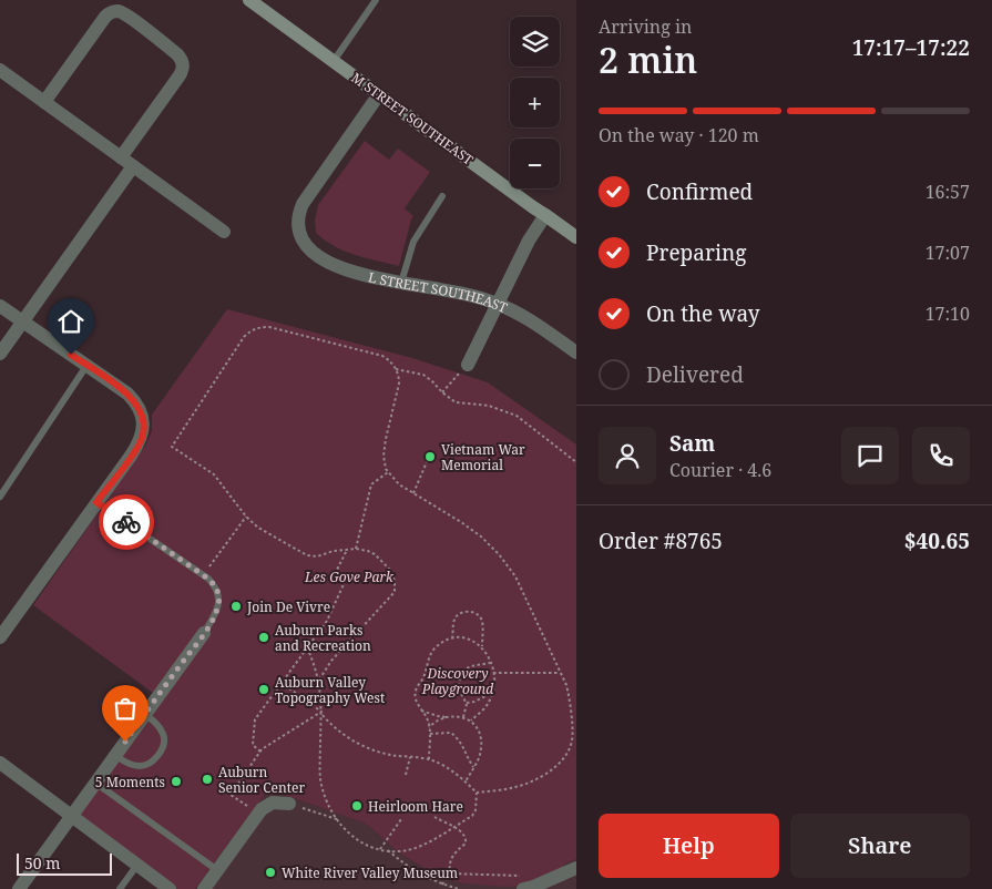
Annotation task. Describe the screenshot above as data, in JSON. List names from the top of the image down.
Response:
{
  "streets": {
    "main road": ["M STREET SOUTHEAST"],
    "street": ["L STREET SOUTHEAST"]
  },
  "crossings": [
    ["M STREET SOUTHEAST", "L STREET SOUTHEAST"]
  ],
  "parks": ["Les Gove Park", "Discovery Playground"],
  "places": [
    "Vietnam War Memorial",
    "Join De Vivre",
    "Auburn Parks and Recreation",
    "Auburn Valley Topography West",
    "Auburn Senior Center",
    "5 Moments",
    "Heirloom Hare",
    "White River Valley Museum"
  ],
  "scale_bar": "50 m",
  "page": {
    "heading": ["2 min", "Arriving in", "17:17–17:22"],
    "panel": [
      "Sam",
      "Courier · 4.6",
      "Order #8765",
      "$40.65"
    ],
    "map_buttons": ["+", "−"],
    "bar": "On the way · 120 m",
    "list": [
      ["Confirmed", "16:57"],
      ["Preparing", "17:07"],
      ["On the way", "17:10"],
      "Delivered"
    ],
    "buttons": ["Help", "Share"],
    "scale": "50 m"
  }
}
